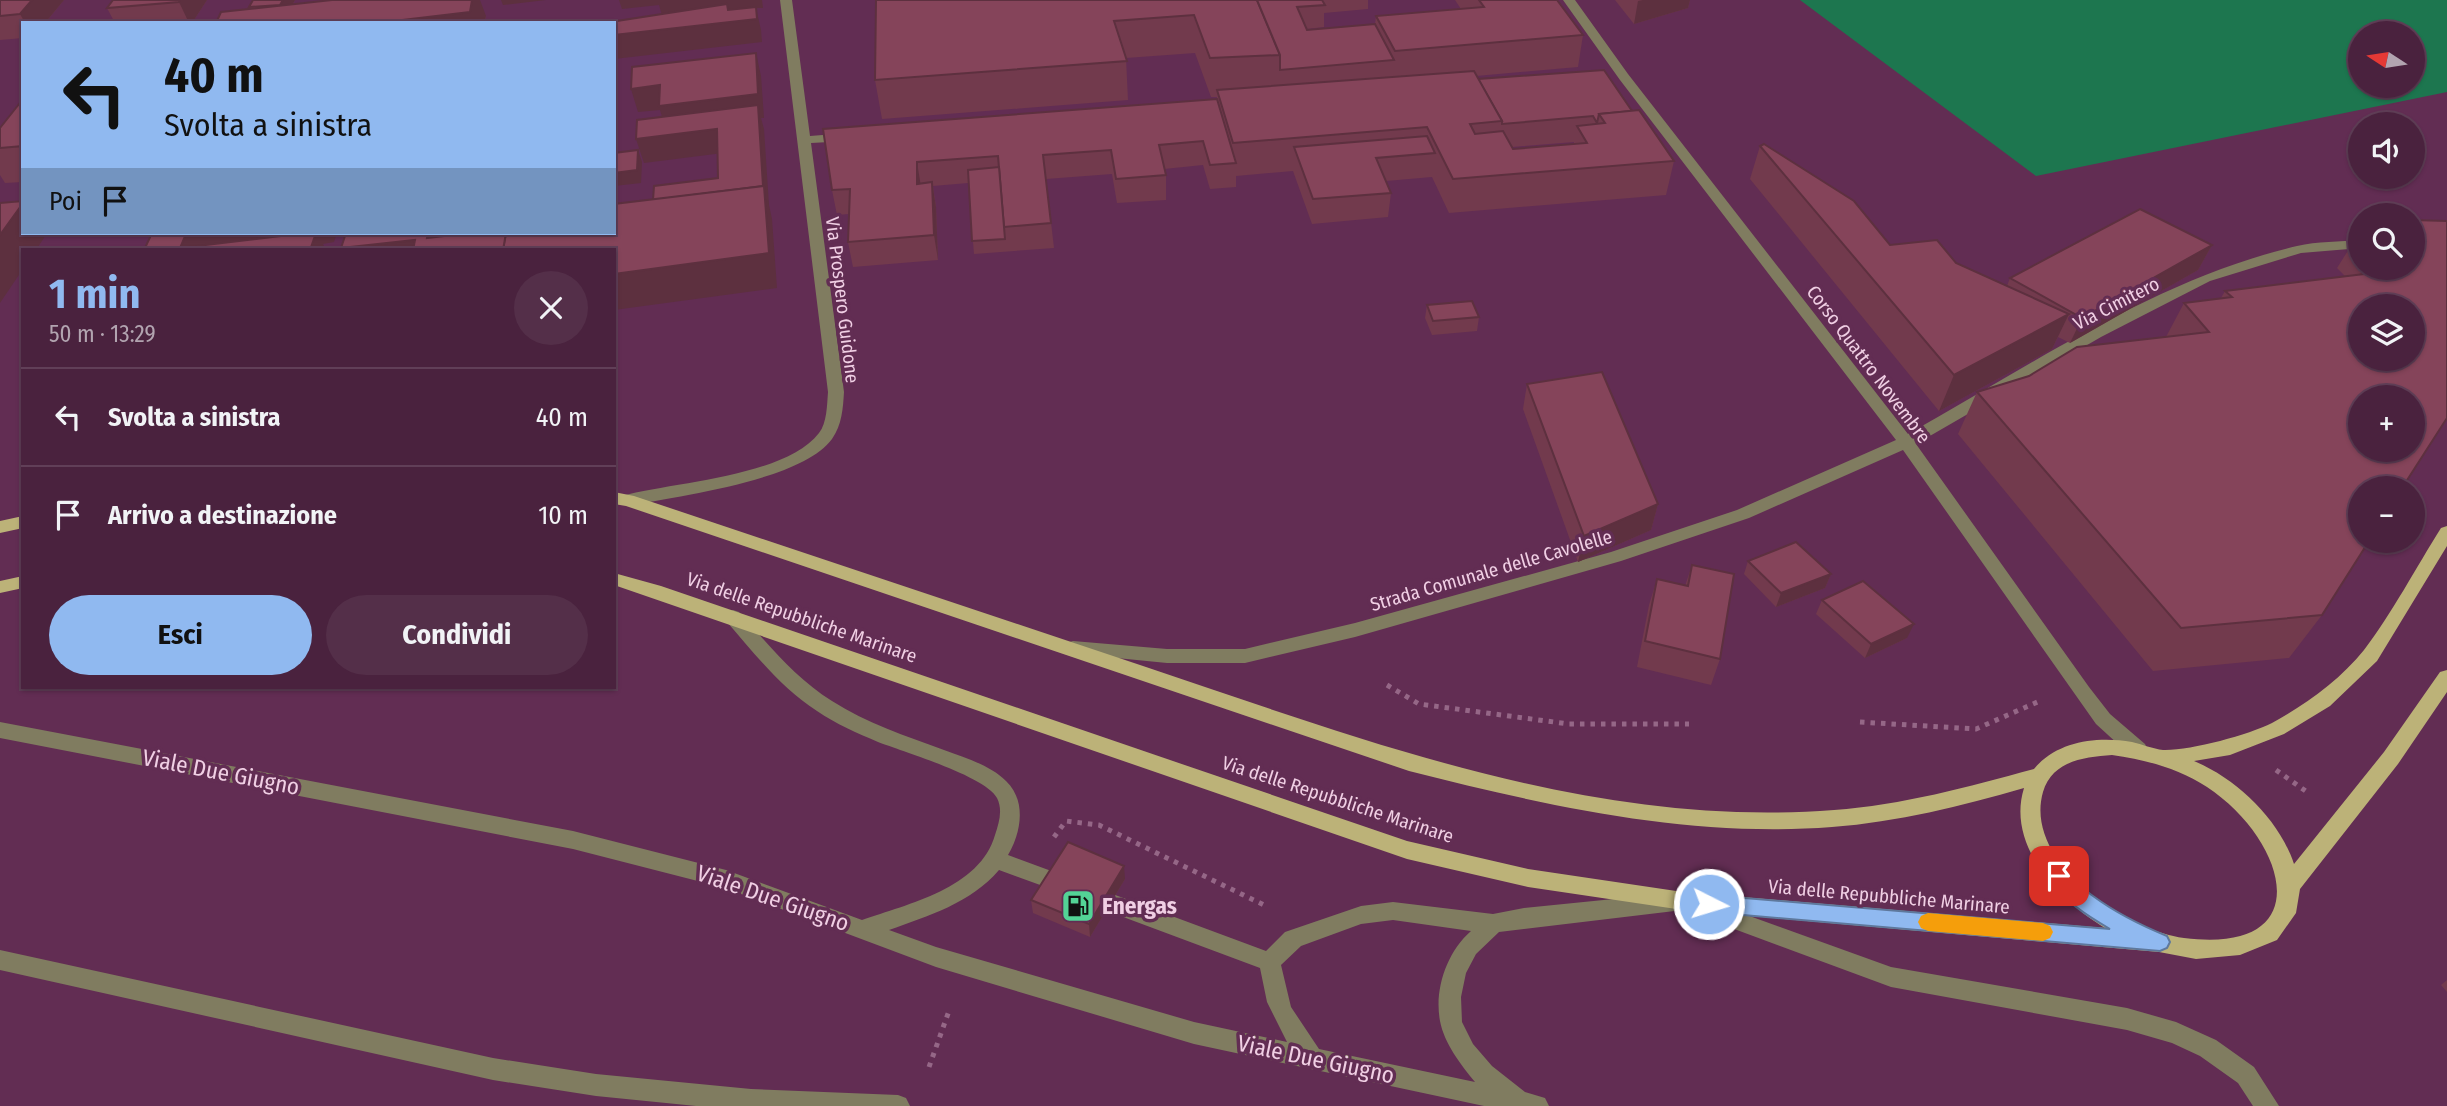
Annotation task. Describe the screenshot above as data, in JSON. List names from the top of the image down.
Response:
{
  "streets": {
    "main road": ["Via delle Repubbliche Marinare"],
    "street": [
      "Via Prospero Guidone",
      "Via Cimitero",
      "Corso Quattro Novembre",
      "Strada Comunale delle Cavolelle",
      "Viale Due Giugno"
    ]
  },
  "crossings": [
    ["Via Cimitero", "Corso Quattro Novembre"],
    ["Via Cimitero", "Strada Comunale delle Cavolelle"],
    ["Corso Quattro Novembre", "Strada Comunale delle Cavolelle"],
    ["Corso Quattro Novembre", "Via delle Repubbliche Marinare"]
  ],
  "places": {
    "fuel station": ["Energas"]
  },
  "north": "left",
  "page": {
    "map_buttons": ["+", "−"],
    "turn": ["40 m", "Svolta a sinistra"],
    "then": "Poi",
    "heading": ["1 min", "50 m · 13:29"],
    "list": [
      {
        "name": "Svolta a sinistra",
        "value": "40 m"
      },
      {
        "name": "Arrivo a destinazione",
        "value": "10 m"
      }
    ],
    "buttons": ["Esci", "Condividi"]
  }
}
